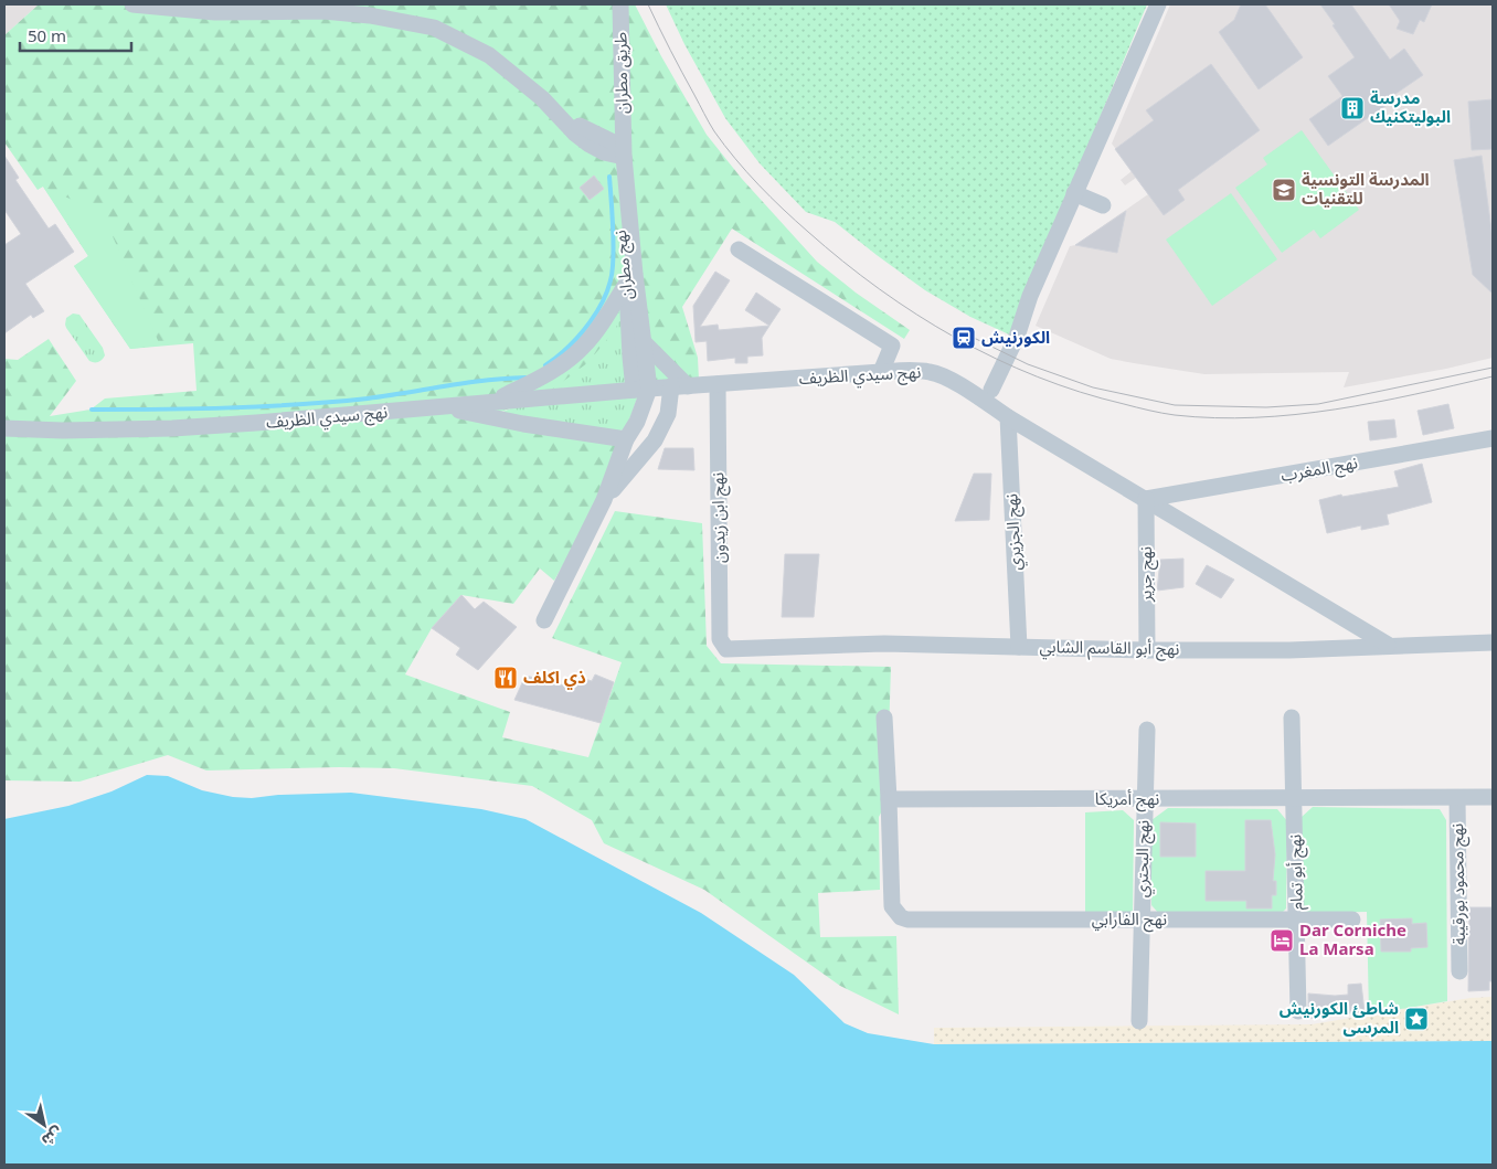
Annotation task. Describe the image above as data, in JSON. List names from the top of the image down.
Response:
{
  "streets": {
    "street": [
      "طريق مطران",
      "نهج مطران",
      "نهج سيدي الظريف",
      "نهج المغرب",
      "نهج ابن زيدون",
      "نهج الجزيري",
      "نهج جرير",
      "نهج أبو القاسم الشابي",
      "نهج أمريكا",
      "نهج البحتري",
      "نهج أبو تمام",
      "نهج محمود بورقيبة",
      "نهج الفارابي"
    ]
  },
  "crossings": [
    ["طريق مطران", "نهج مطران"],
    ["نهج مطران", "نهج سيدي الظريف"],
    ["نهج سيدي الظريف", "نهج المغرب"],
    ["نهج سيدي الظريف", "نهج ابن زيدون"],
    ["نهج سيدي الظريف", "نهج الجزيري"],
    ["نهج سيدي الظريف", "نهج جرير"],
    ["نهج سيدي الظريف", "نهج أبو القاسم الشابي"],
    ["نهج المغرب", "نهج جرير"],
    ["نهج ابن زيدون", "نهج أبو القاسم الشابي"],
    ["نهج الجزيري", "نهج أبو القاسم الشابي"],
    ["نهج جرير", "نهج أبو القاسم الشابي"],
    ["نهج أمريكا", "نهج البحتري"],
    ["نهج أمريكا", "نهج أبو تمام"],
    ["نهج أمريكا", "نهج محمود بورقيبة"],
    ["نهج أمريكا", "نهج الفارابي"],
    ["نهج البحتري", "نهج الفارابي"],
    ["نهج أبو تمام", "نهج الفارابي"]
  ],
  "places": {
    "building": ["مدرسة البوليتكنيك"],
    "school or university": ["المدرسة التونسية للتقنيات"],
    "station": ["الكورنيش"],
    "restaurant": ["ذي اكلف"],
    "hotel": ["Dar Corniche La Marsa"],
    "place": ["شاطئ الكورنيش المرسى"]
  },
  "scale_bar": "50 m",
  "north": "bottom right"
}
